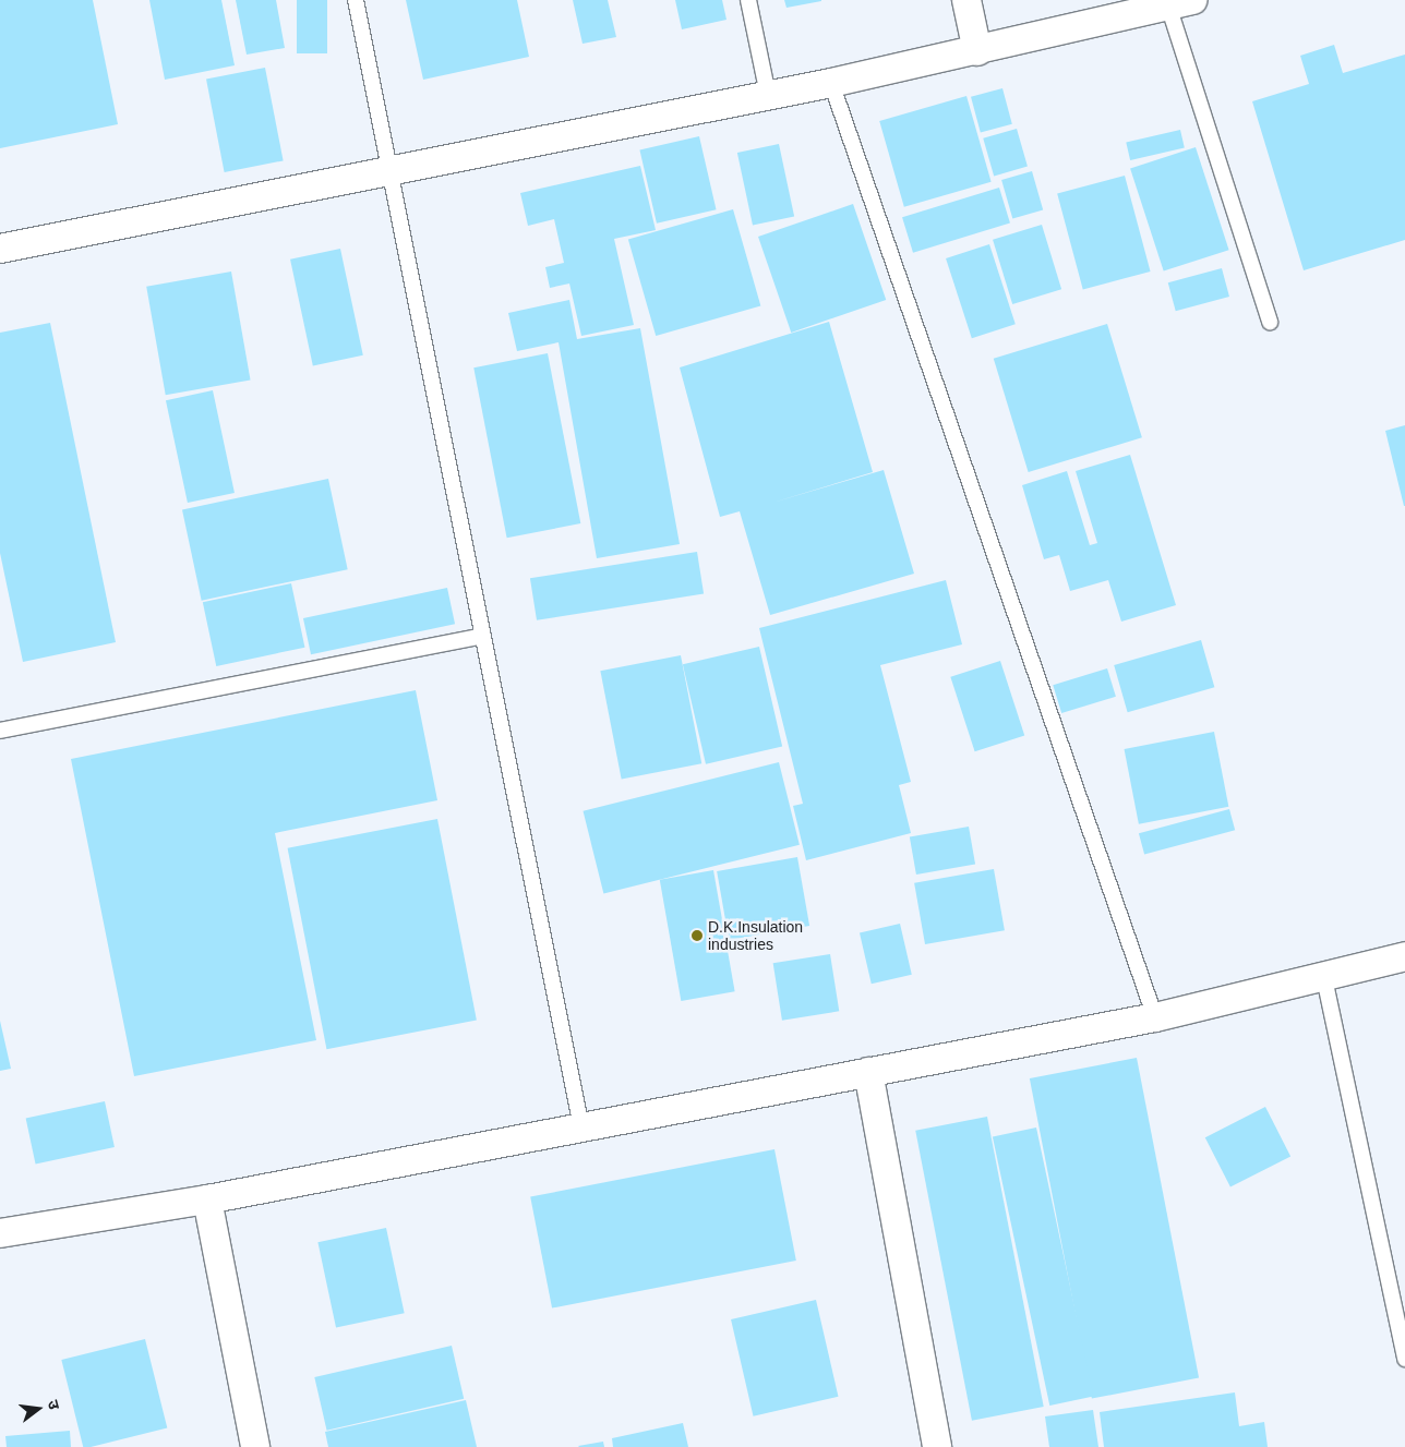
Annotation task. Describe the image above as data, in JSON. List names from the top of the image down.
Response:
{
  "places": ["D.K.Insulation industries"],
  "north": "right"
}
